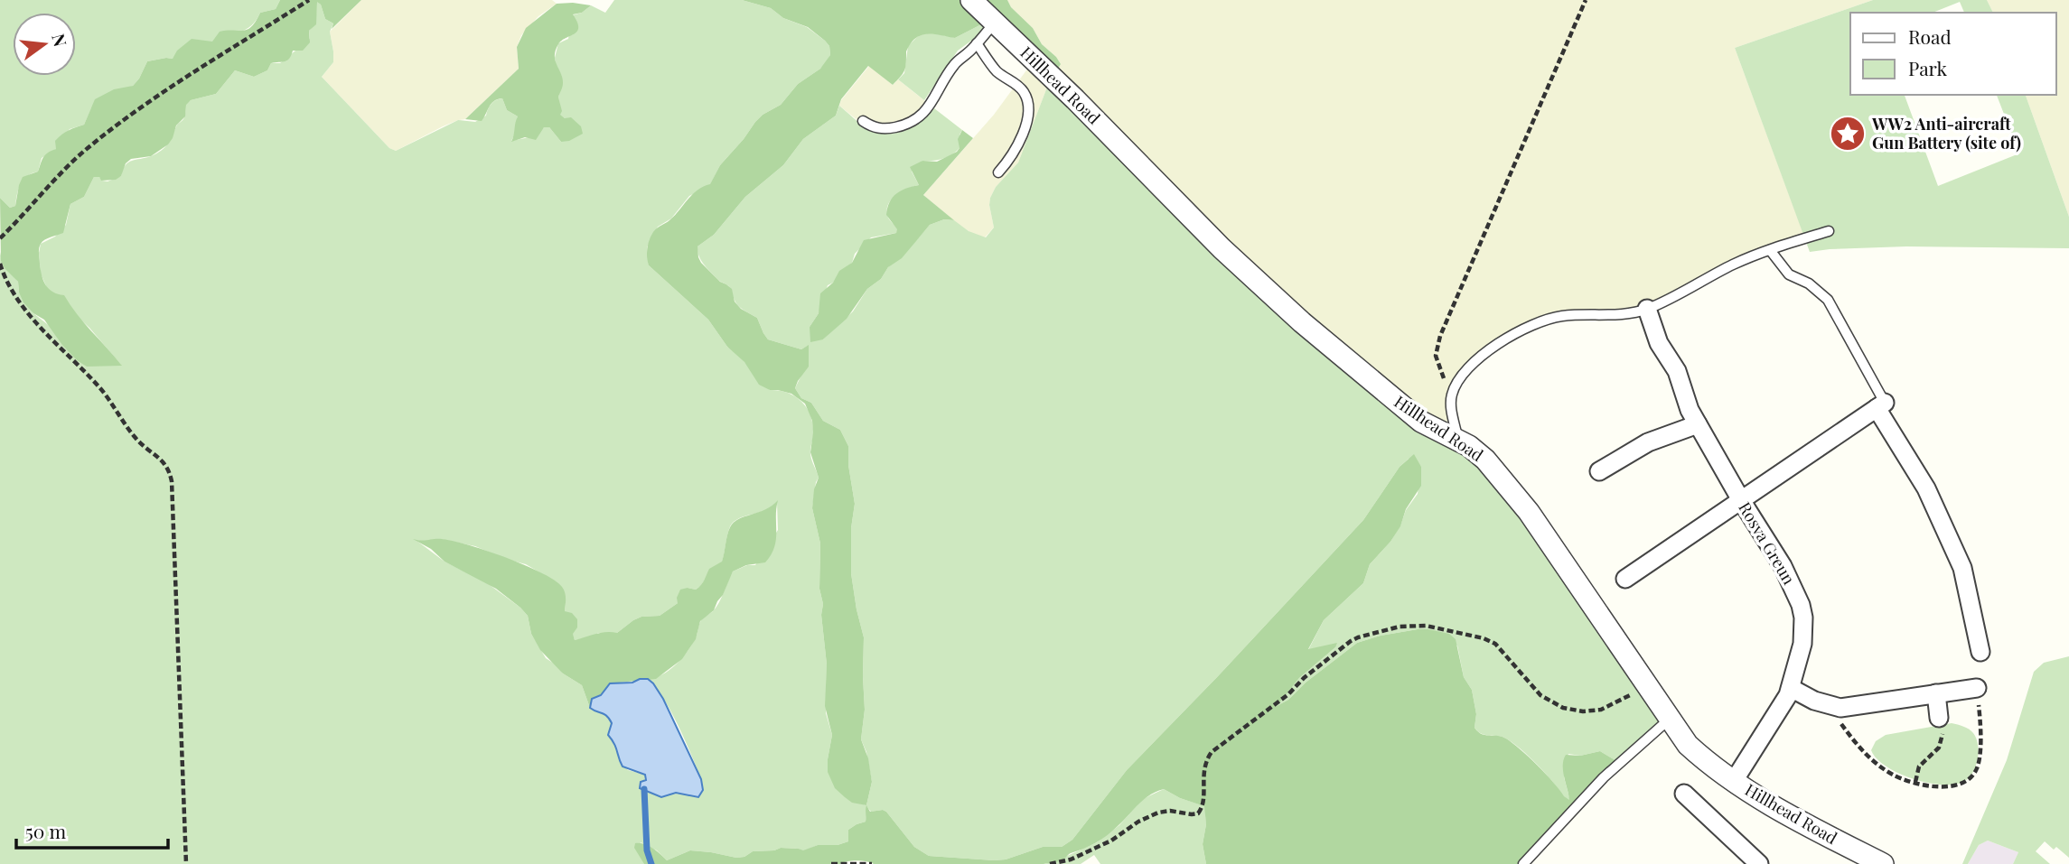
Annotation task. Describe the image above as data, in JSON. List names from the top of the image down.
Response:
{
  "streets": {
    "street": ["Hillhead Road", "Rosva Greun"]
  },
  "crossings": [
    ["Hillhead Road", "Rosva Greun"]
  ],
  "places": {
    "place": ["WW2 Anti-aircraft Gun Battery (site of)"]
  },
  "legend": ["Road", "Park"],
  "scale_bar": "50 m",
  "north": "right"
}
